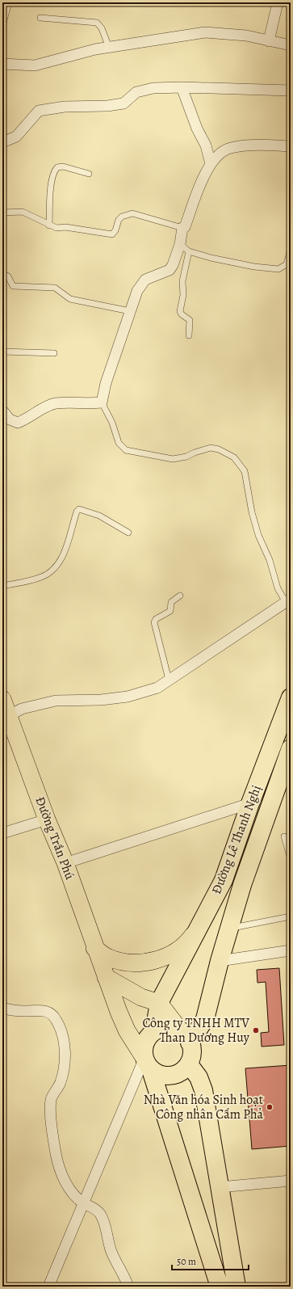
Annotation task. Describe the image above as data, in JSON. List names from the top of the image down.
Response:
{
  "streets": {
    "highway": ["Đường Lê Thanh Nghị"],
    "main road": ["Đường Trần Phú"]
  },
  "crossings": [
    ["Đường Trần Phú", "Đường Lê Thanh Nghị"]
  ],
  "places": ["Công ty TNHH MTV Than Dương Huy", "Nhà Văn hóa Sinh hoạt Công nhân Cẩm Phả"],
  "scale_bar": "50 m"
}
